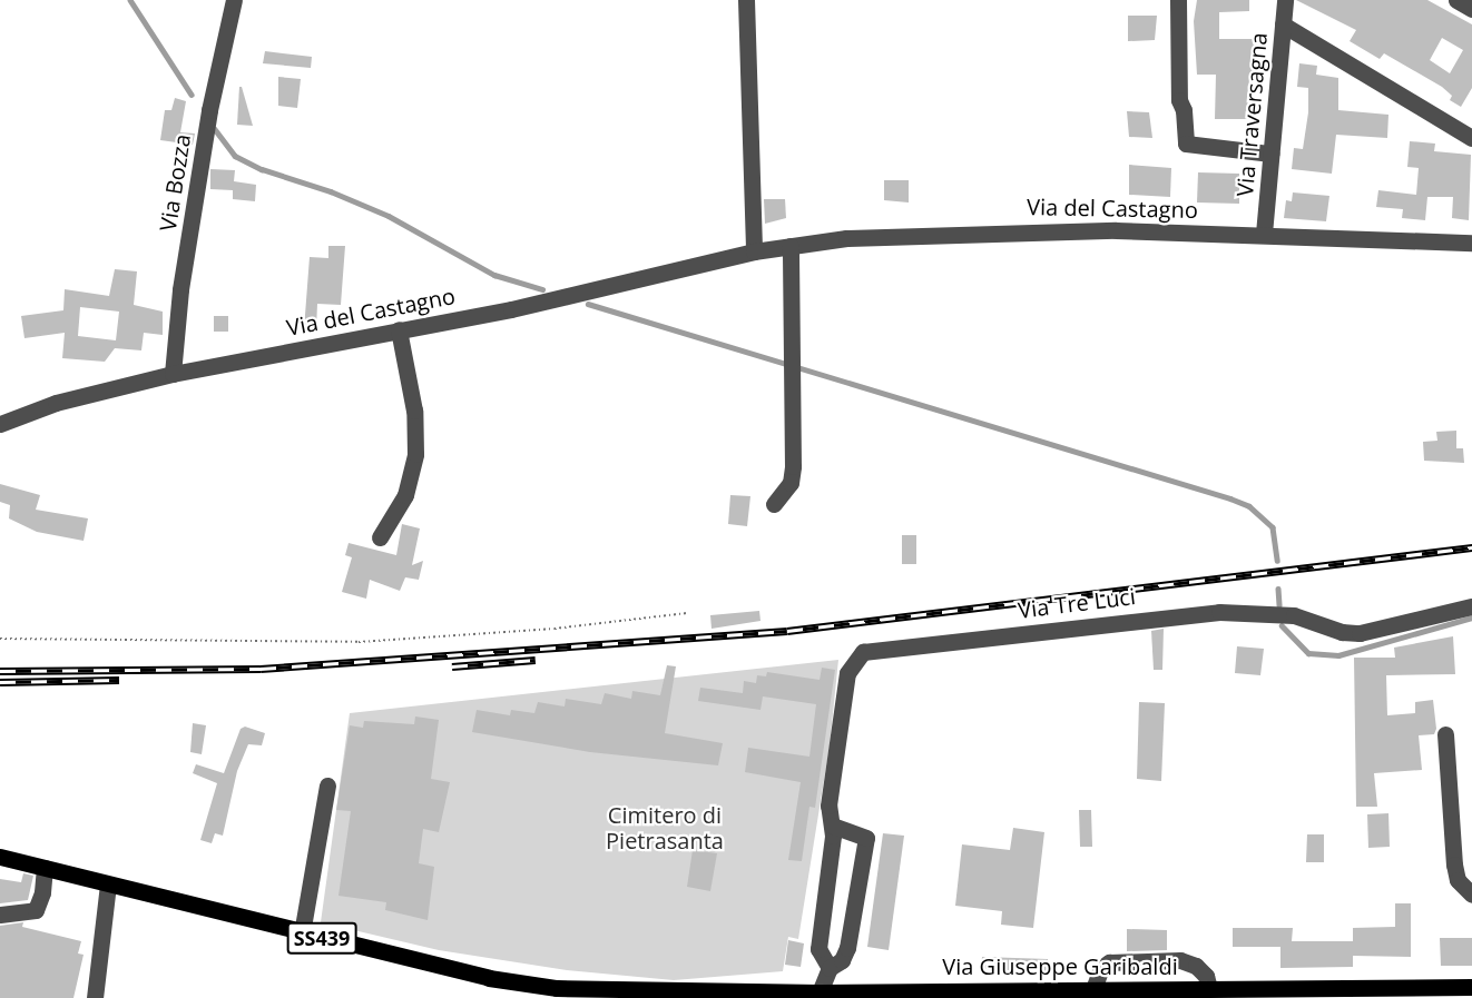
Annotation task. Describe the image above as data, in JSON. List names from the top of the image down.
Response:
{
  "streets": {
    "main road": ["SS439", "Via Giuseppe Garibaldi"],
    "street": [
      "Via Traversagna",
      "Via Bozza",
      "Via del Castagno",
      "Via Tre Luci"
    ]
  },
  "crossings": [
    ["Via Traversagna", "Via del Castagno"],
    ["Via Bozza", "Via del Castagno"],
    ["SS439", "Via Giuseppe Garibaldi"]
  ],
  "parks": ["Cimitero di Pietrasanta"]
}
